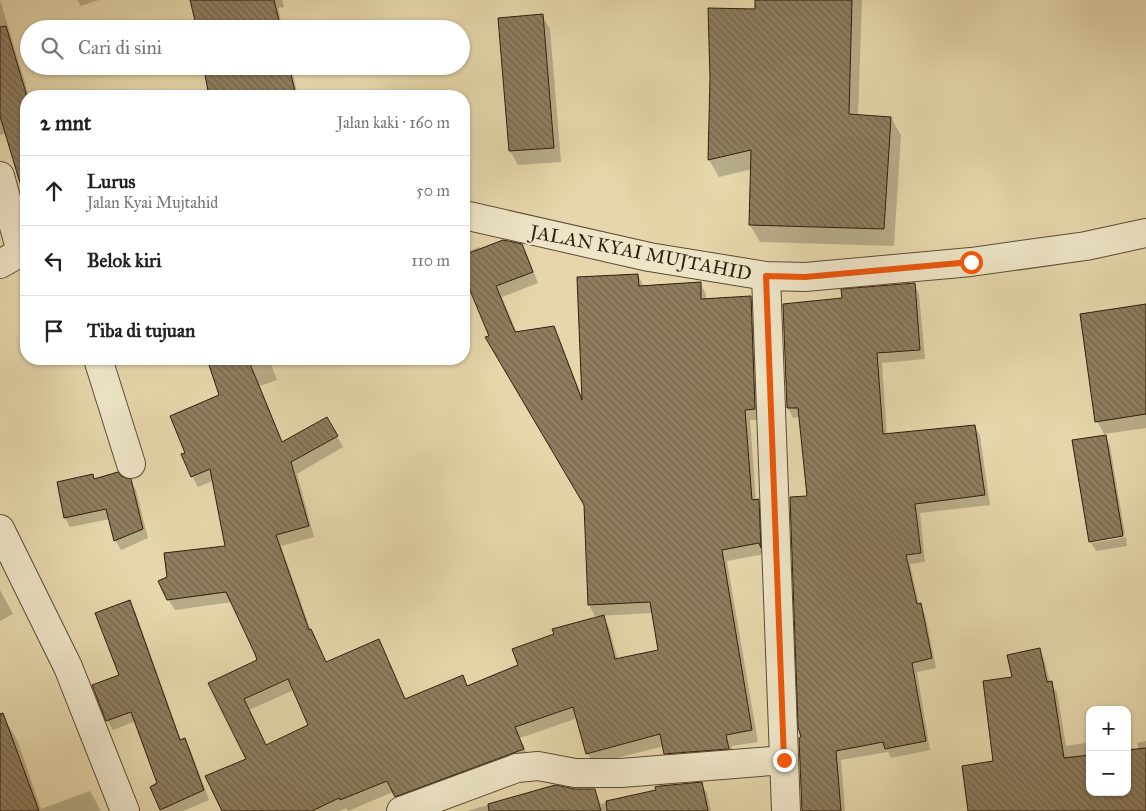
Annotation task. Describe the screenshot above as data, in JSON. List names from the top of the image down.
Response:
{
  "streets": {
    "street": ["JALAN KYAI MUJTAHID"]
  },
  "page": {
    "search": "Cari di sini",
    "heading": ["2 mnt", "Jalan kaki · 160 m"],
    "list": [
      ["Lurus", "Jalan Kyai Mujtahid", "50 m"],
      ["Belok kiri", "110 m"],
      "Tiba di tujuan"
    ],
    "map_buttons": ["+", "−"]
  }
}
